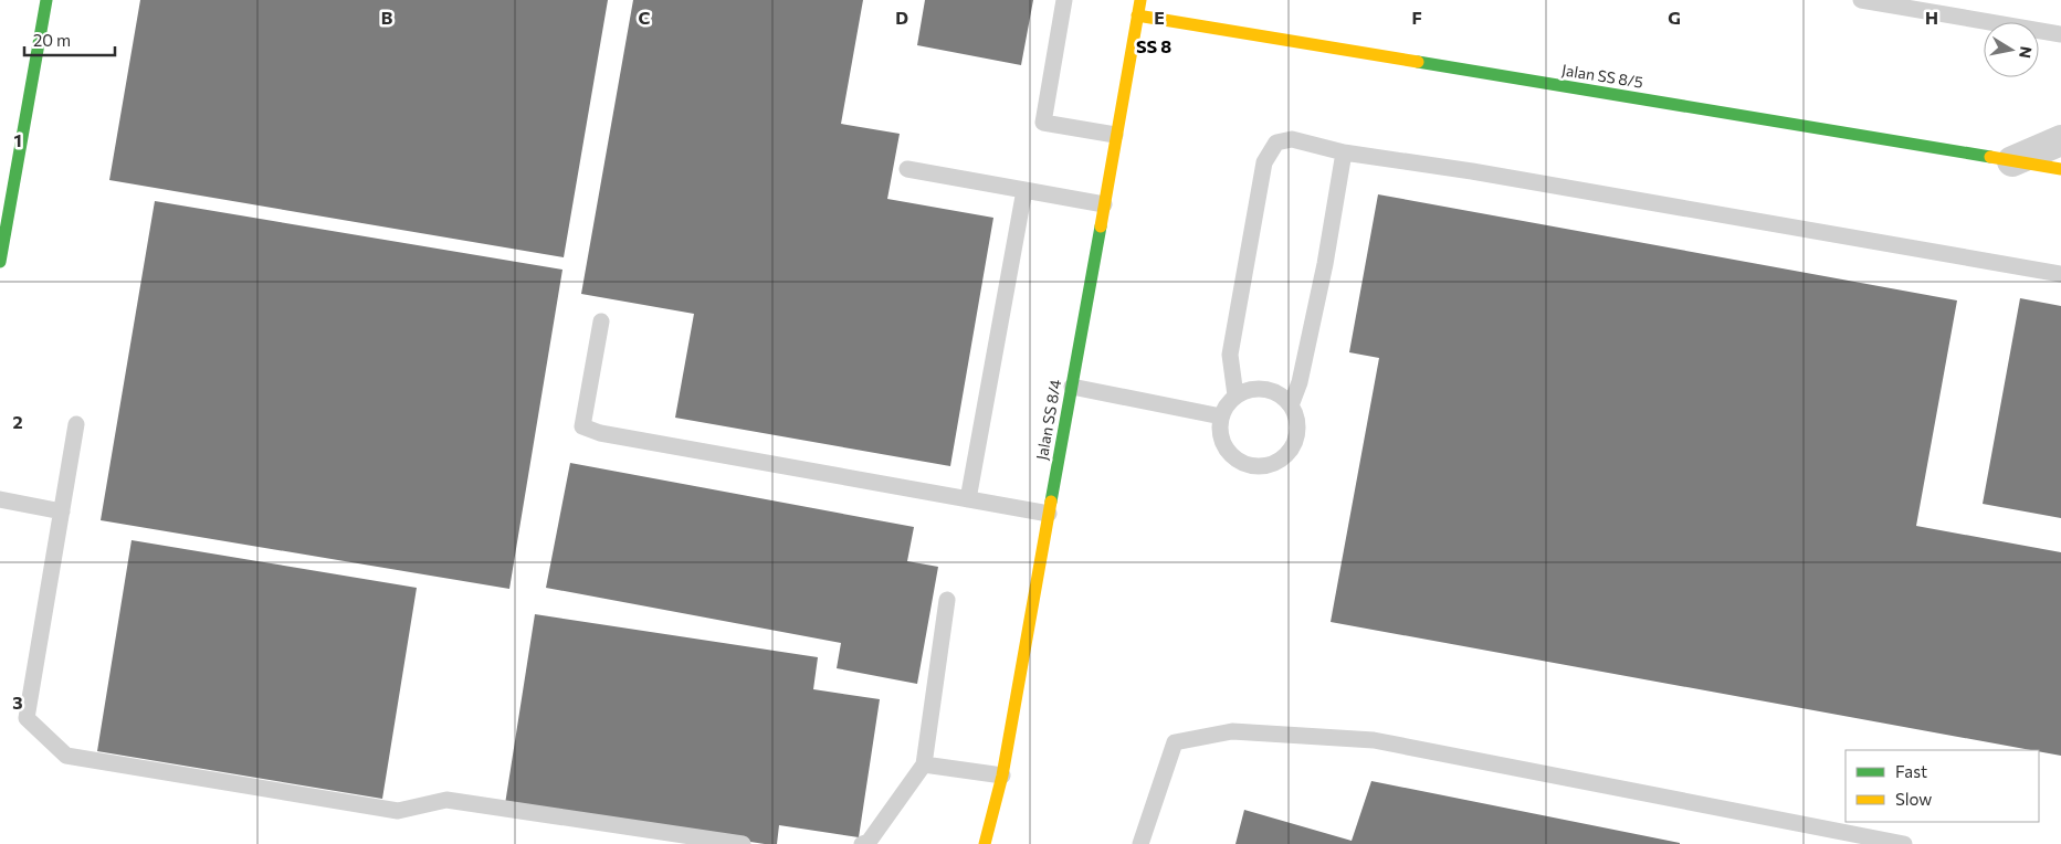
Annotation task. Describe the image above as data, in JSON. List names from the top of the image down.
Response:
{
  "streets": {
    "street": ["Jalan SS 8/5", "Jalan SS 8/4"]
  },
  "crossings": [
    ["Jalan SS 8/5", "Jalan SS 8/4"]
  ],
  "districts": ["SS 8"],
  "legend": ["Fast", "Slow"],
  "scale_bar": "20 m",
  "north": "right",
  "grid": {
    "columns": [
      "B",
      "C",
      "D",
      "E",
      "F",
      "G",
      "H"
    ],
    "rows": ["1", "2", "3"]
  }
}
